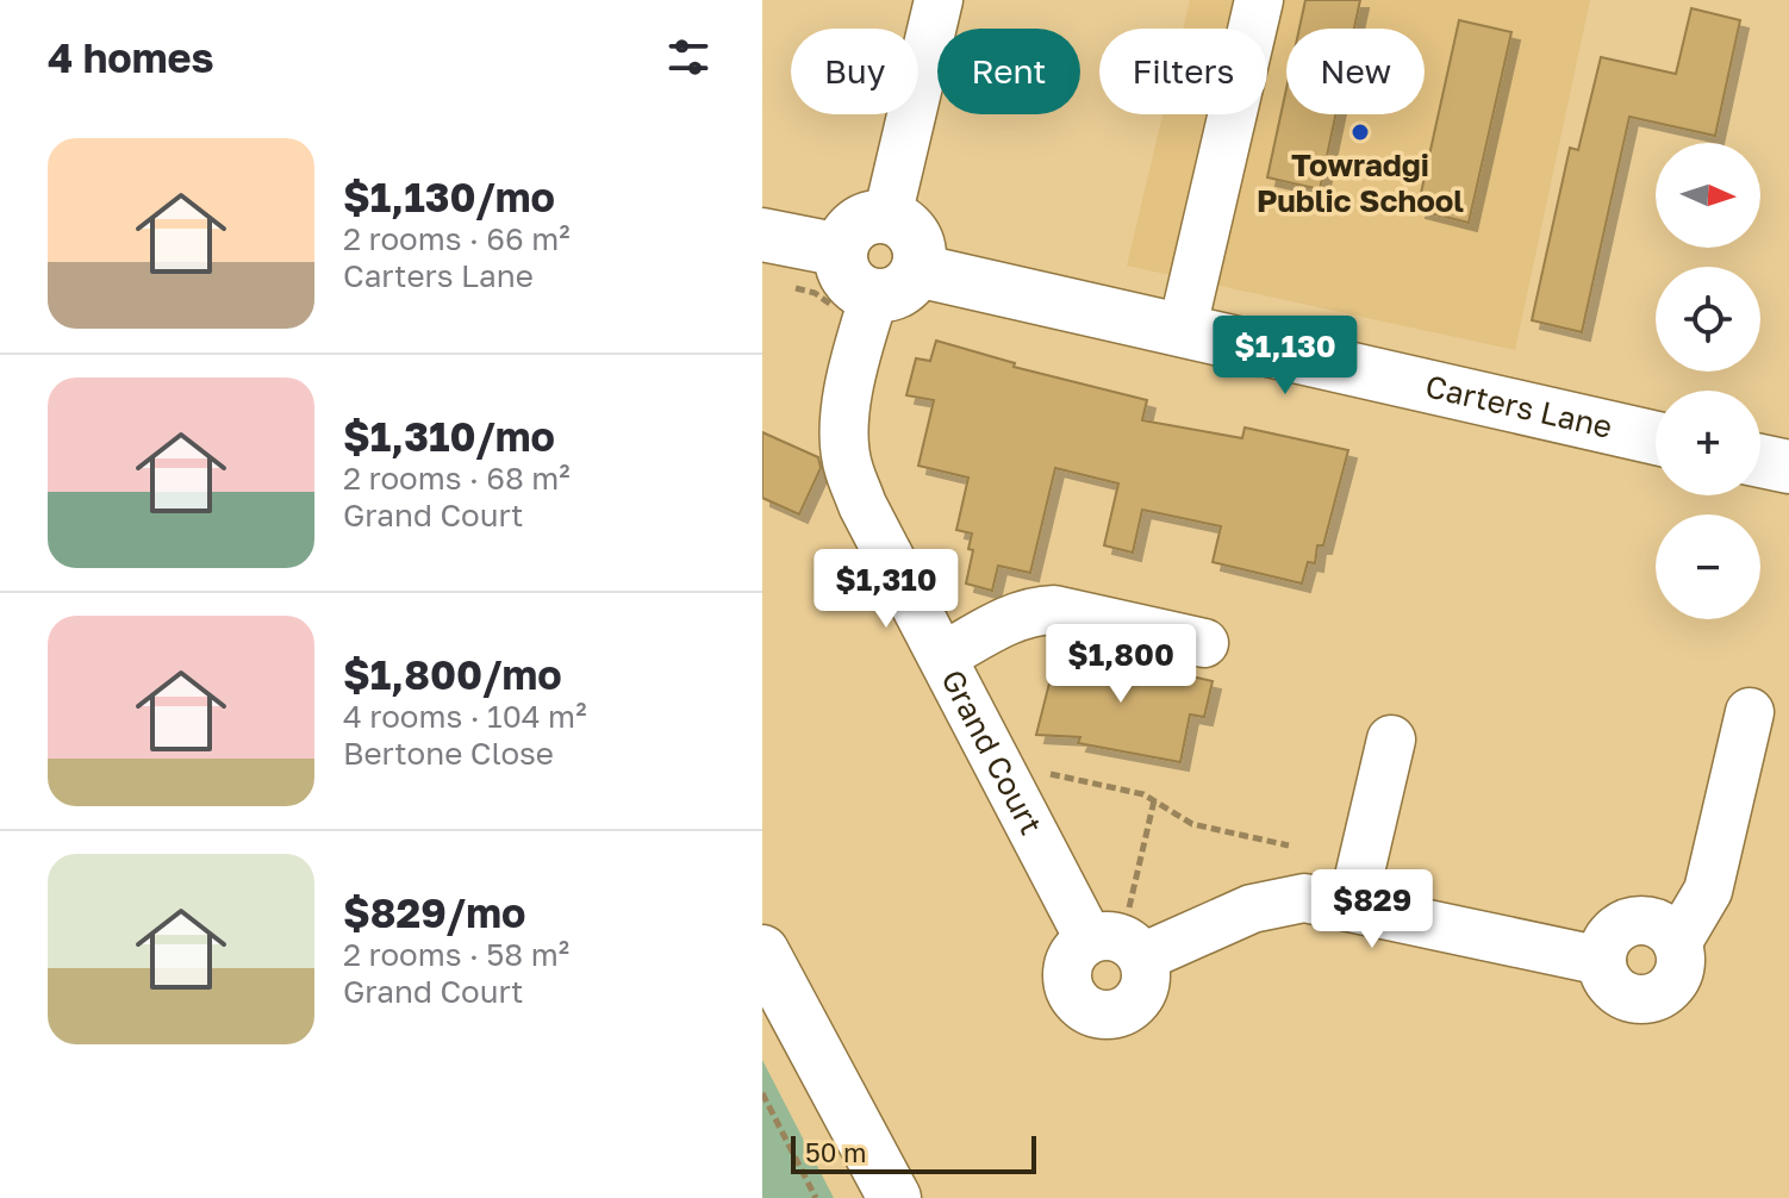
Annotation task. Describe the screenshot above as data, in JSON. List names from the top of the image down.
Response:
{
  "streets": {
    "main road": ["Carters Lane"],
    "street": ["Grand Court"]
  },
  "crossings": [
    ["Carters Lane", "Grand Court"]
  ],
  "places": ["Towradgi Public School"],
  "scale_bar": "50 m",
  "north": "right",
  "page": {
    "heading": "4 homes",
    "chip": [
      "Buy",
      "Rent",
      "Filters",
      "New"
    ],
    "list": [
      {
        "name": "$1,130/mo",
        "note": "2 rooms · 66 m² · Carters Lane"
      },
      {
        "name": "$1,310/mo",
        "note": "2 rooms · 68 m² · Grand Court"
      },
      {
        "name": "$1,800/mo",
        "note": "4 rooms · 104 m² · Bertone Close"
      },
      {
        "name": "$829/mo",
        "note": "2 rooms · 58 m² · Grand Court"
      }
    ],
    "map_buttons": ["+", "−"],
    "price": [
      "$1,130",
      "$1,310",
      "$1,800",
      "$829"
    ],
    "scale": "50 m"
  }
}
